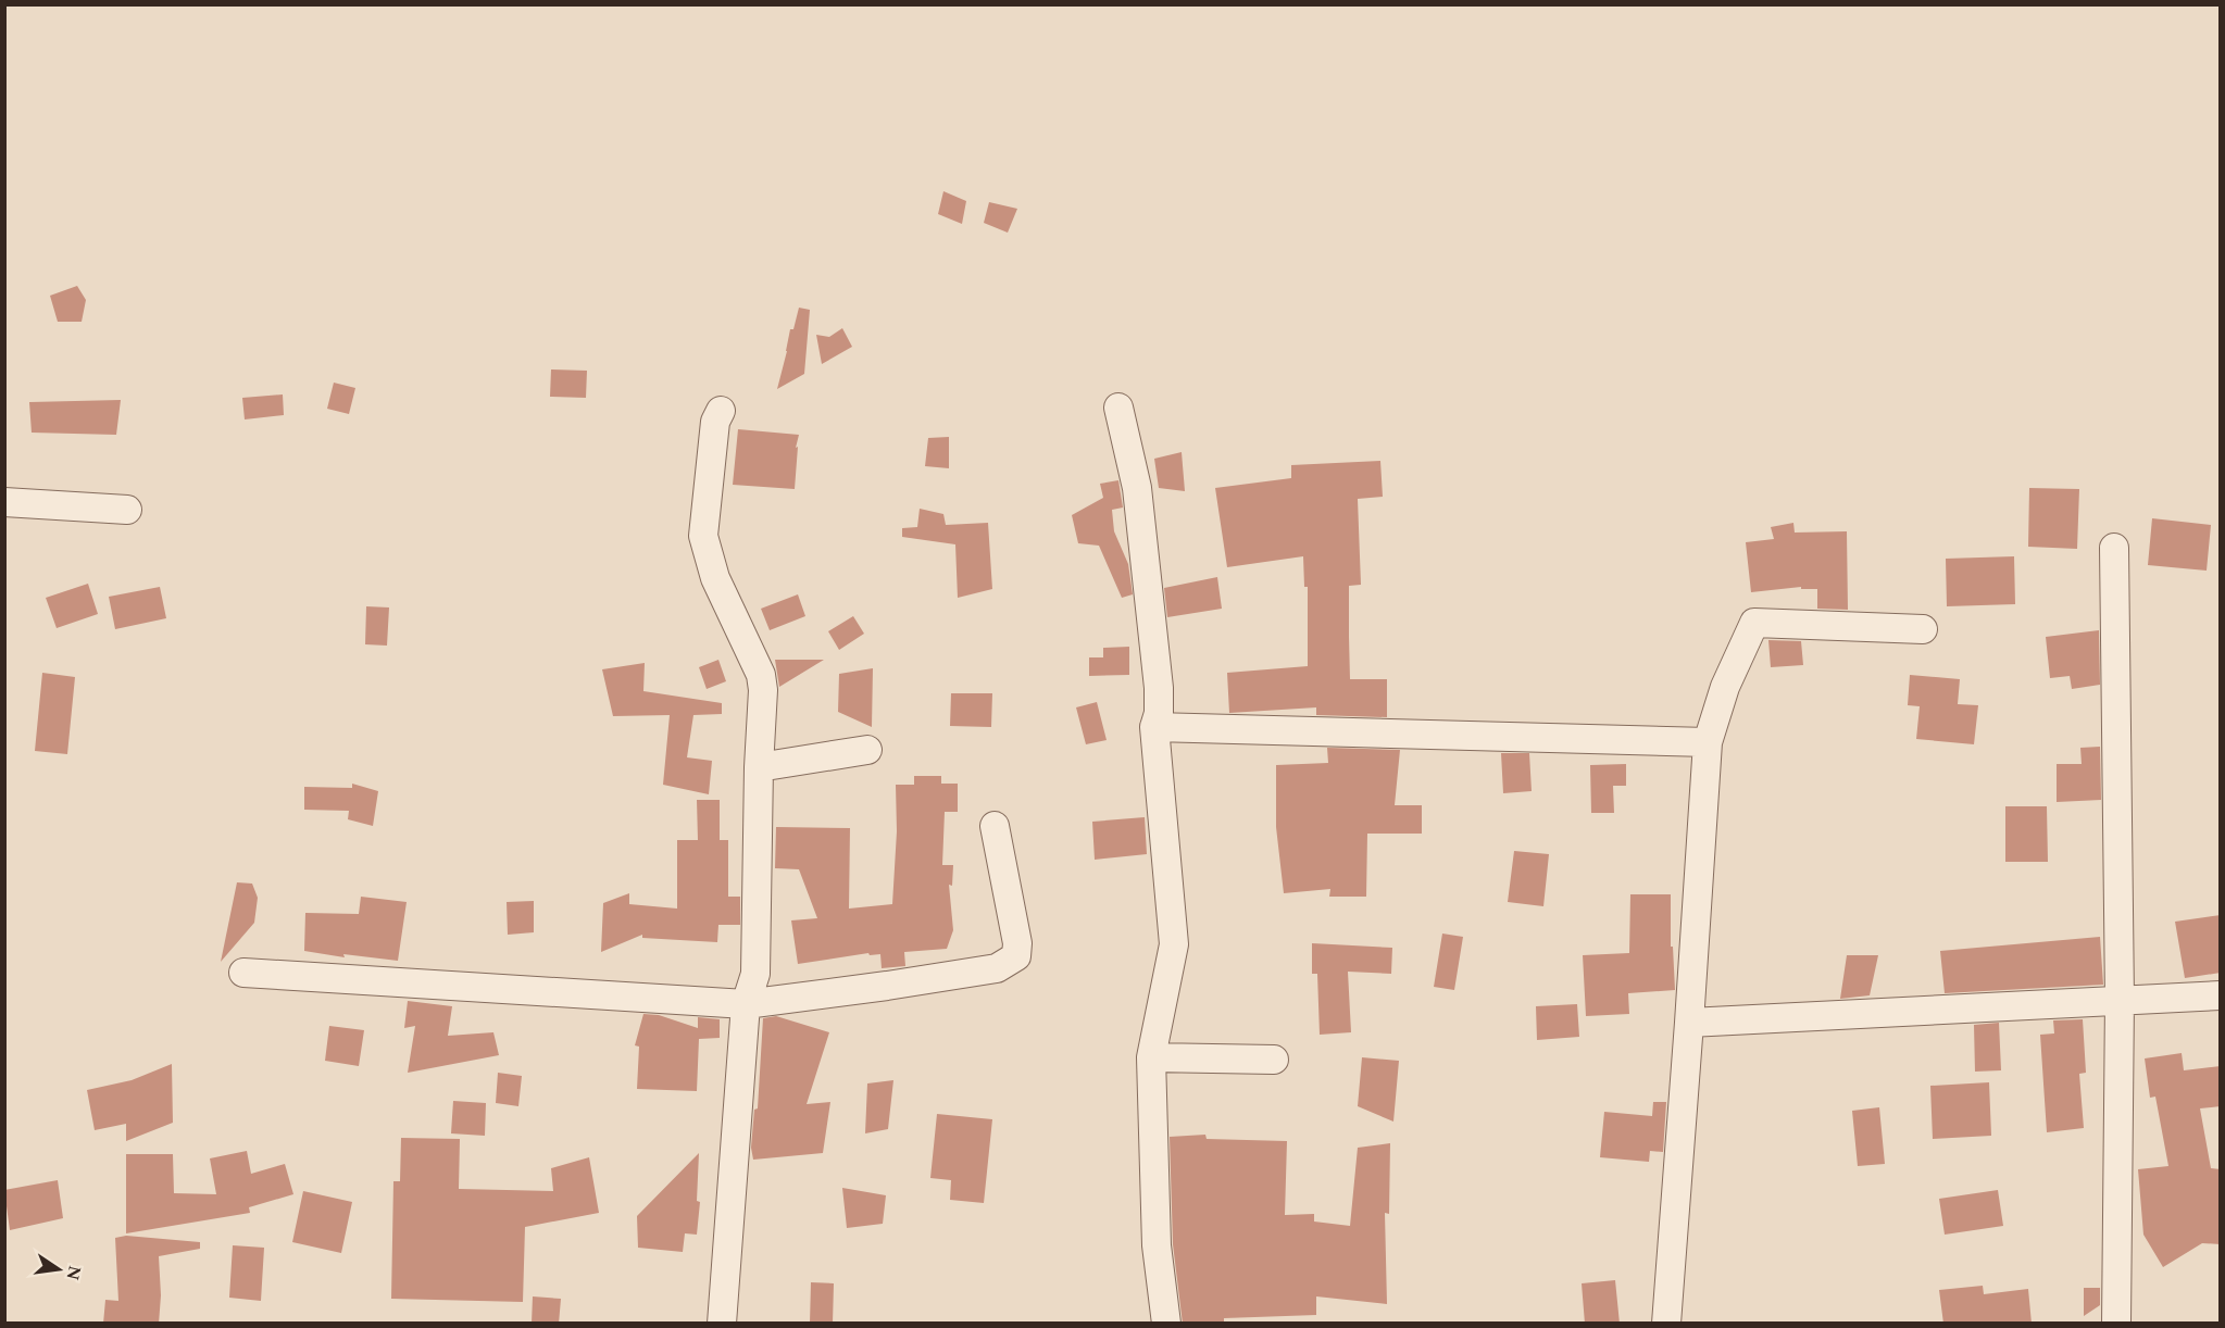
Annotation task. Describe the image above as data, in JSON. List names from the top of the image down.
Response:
{
  "north": "right"
}
